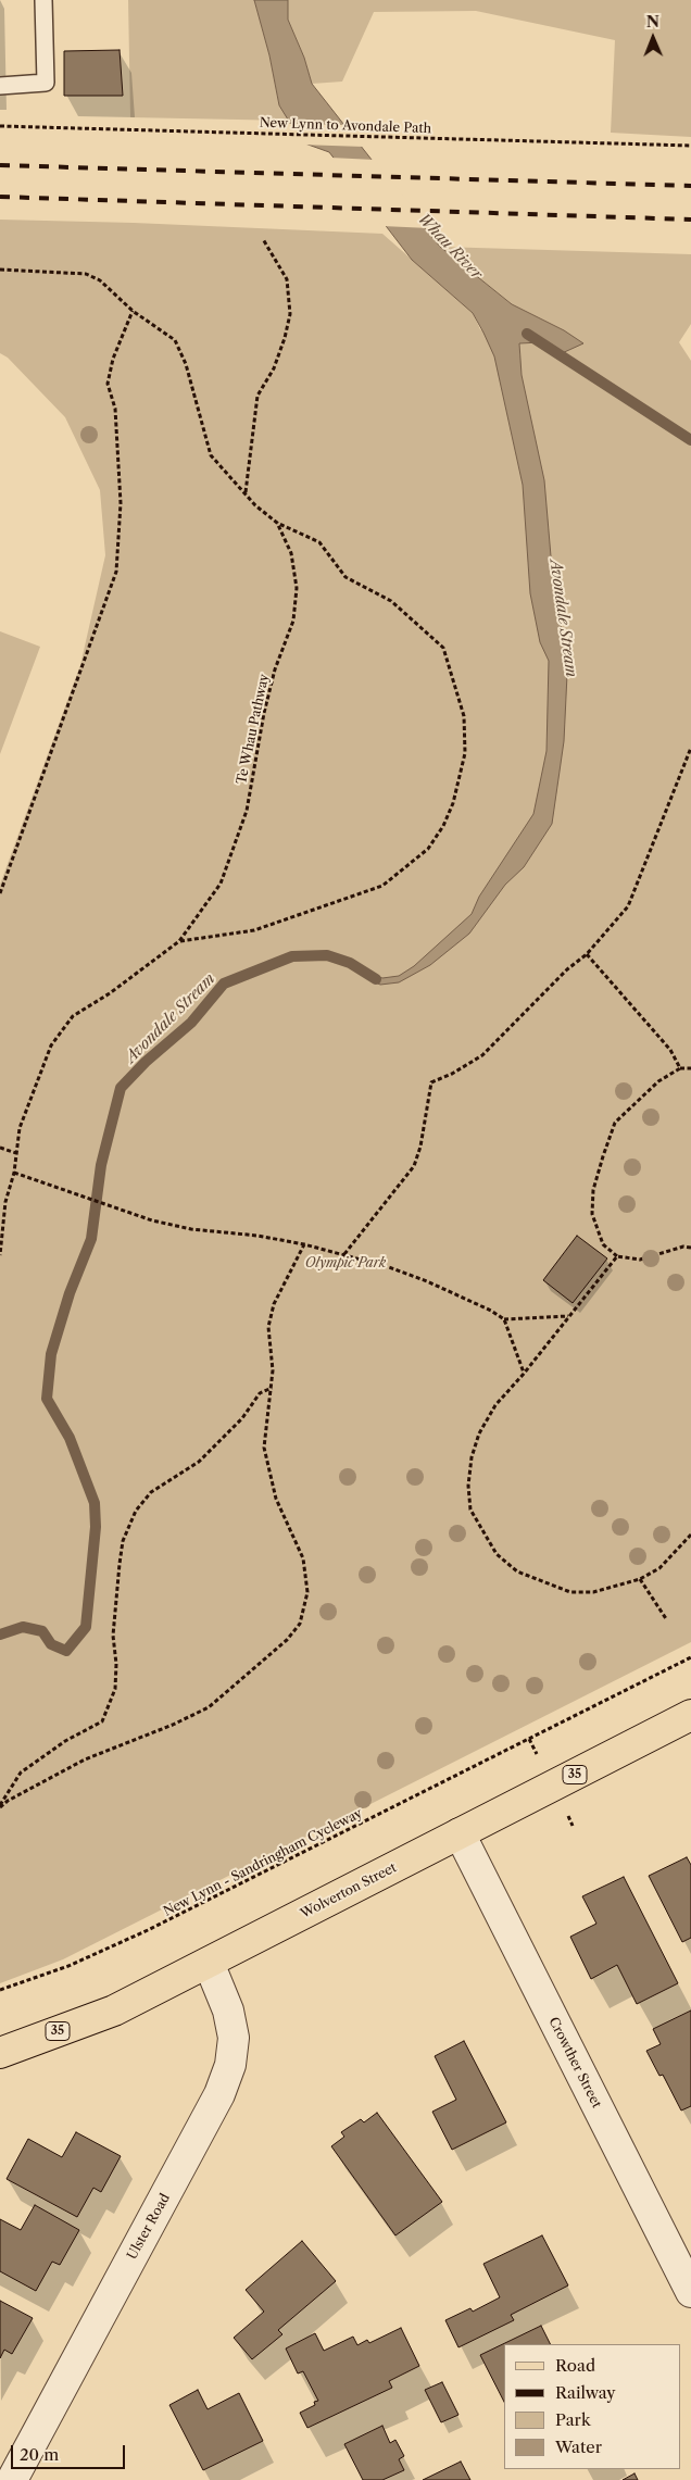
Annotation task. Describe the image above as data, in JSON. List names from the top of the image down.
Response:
{
  "streets": {
    "main road": ["35", "Wolverton Street"],
    "street": ["Crowther Street", "Ulster Road"],
    "path": ["New Lynn to Avondale Path", "Te Whau Pathway", "New Lynn - Sandringham Cycleway"]
  },
  "crossings": [
    ["Wolverton Street", "Crowther Street"],
    ["Wolverton Street", "Ulster Road"]
  ],
  "water": ["Whau River", "Avondale Stream"],
  "parks": ["Olympic Park"],
  "legend": [
    "Road",
    "Railway",
    "Park",
    "Water"
  ],
  "scale_bar": "20 m",
  "north": "top"
}
